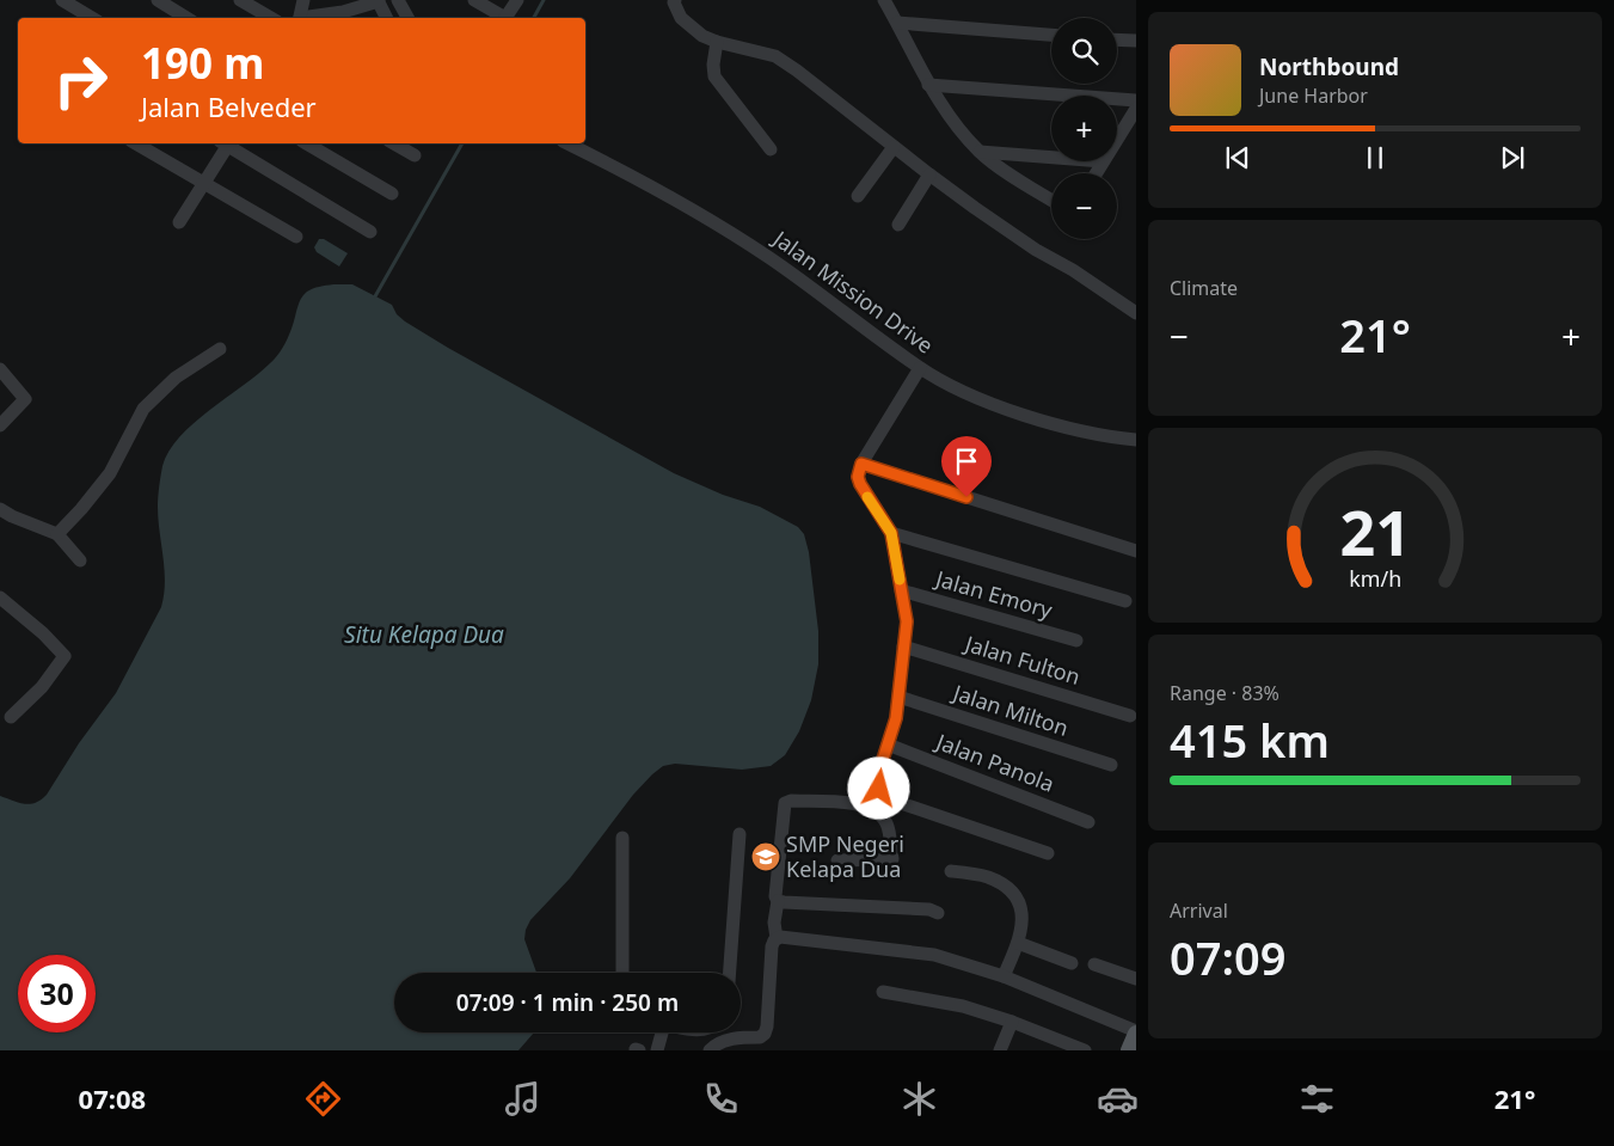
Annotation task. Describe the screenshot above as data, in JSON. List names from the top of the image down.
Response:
{
  "streets": {
    "street": [
      "Jalan Mission Drive",
      "Jalan Emory",
      "Jalan Fulton",
      "Jalan Milton",
      "Jalan Panola"
    ]
  },
  "water": ["Situ Kelapa Dua"],
  "places": {
    "school or university": ["SMP Negeri Kelapa Dua"]
  },
  "page": {
    "map_buttons": ["+", "−"],
    "turn": ["190 m", "Jalan Belveder"],
    "song": ["Northbound", "June Harbor"],
    "tile": [
      "Climate",
      ["Range · 83%", "415 km"],
      ["Arrival", "07:09"]
    ],
    "heat": ["−", "21°", "+"],
    "limit": "30",
    "trip": "07:09 · 1 min · 250 m",
    "tabs": ["07:08", "21°"],
    "gauge": ["21", "km/h"]
  }
}
